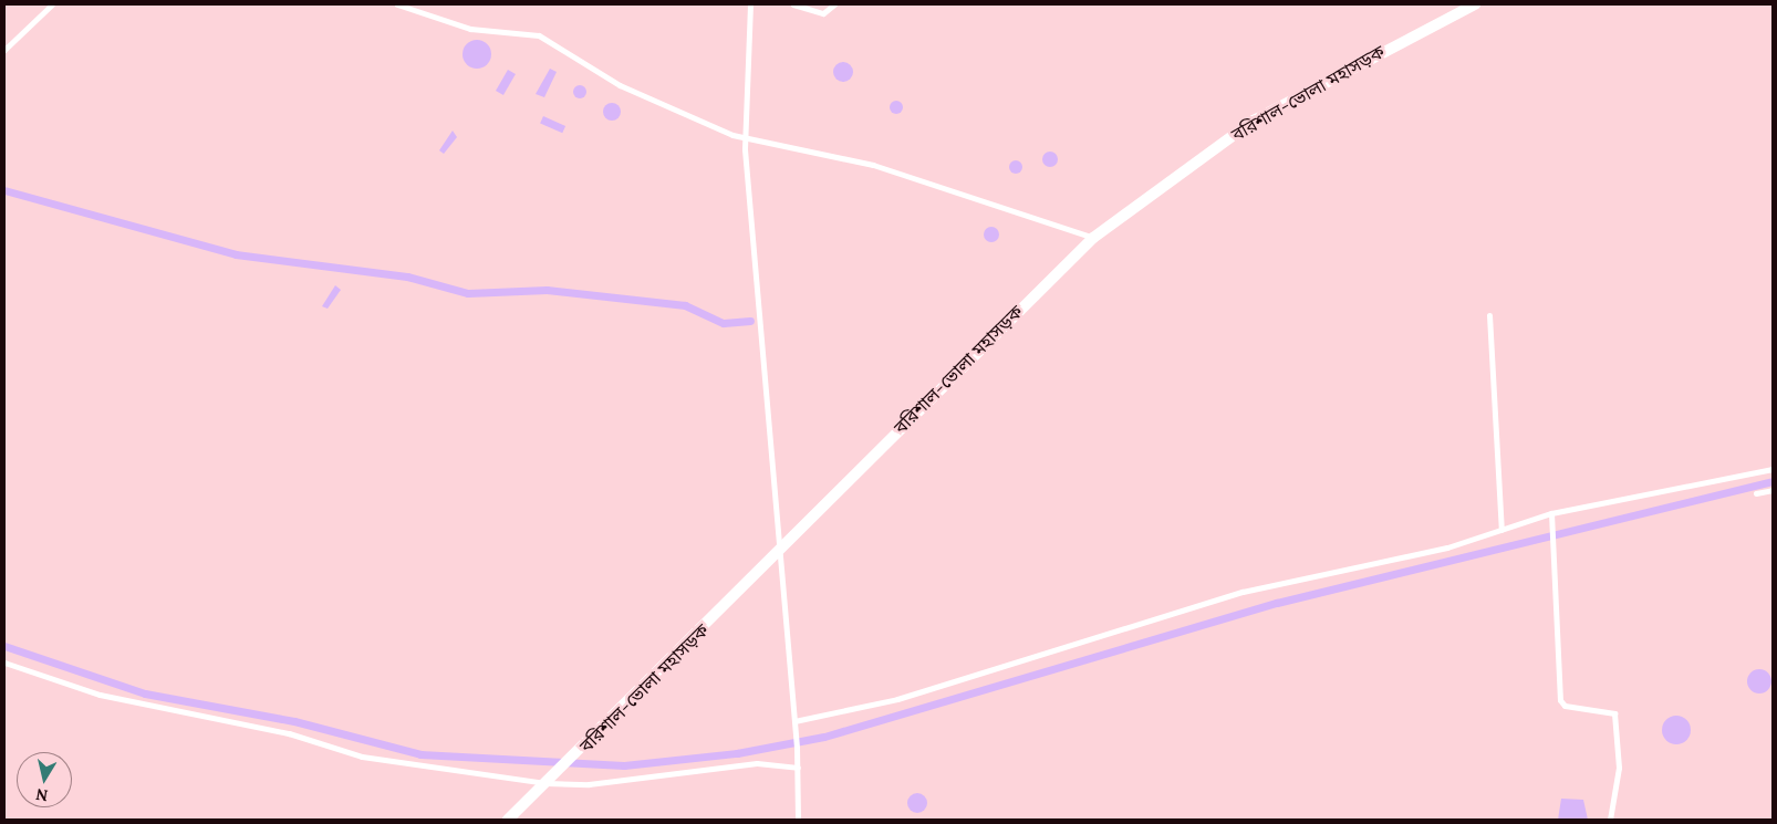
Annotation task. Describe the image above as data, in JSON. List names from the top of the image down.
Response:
{
  "streets": {
    "highway": ["বরিশাল-ভোলা মহাসড়ক"]
  },
  "north": "bottom"
}
